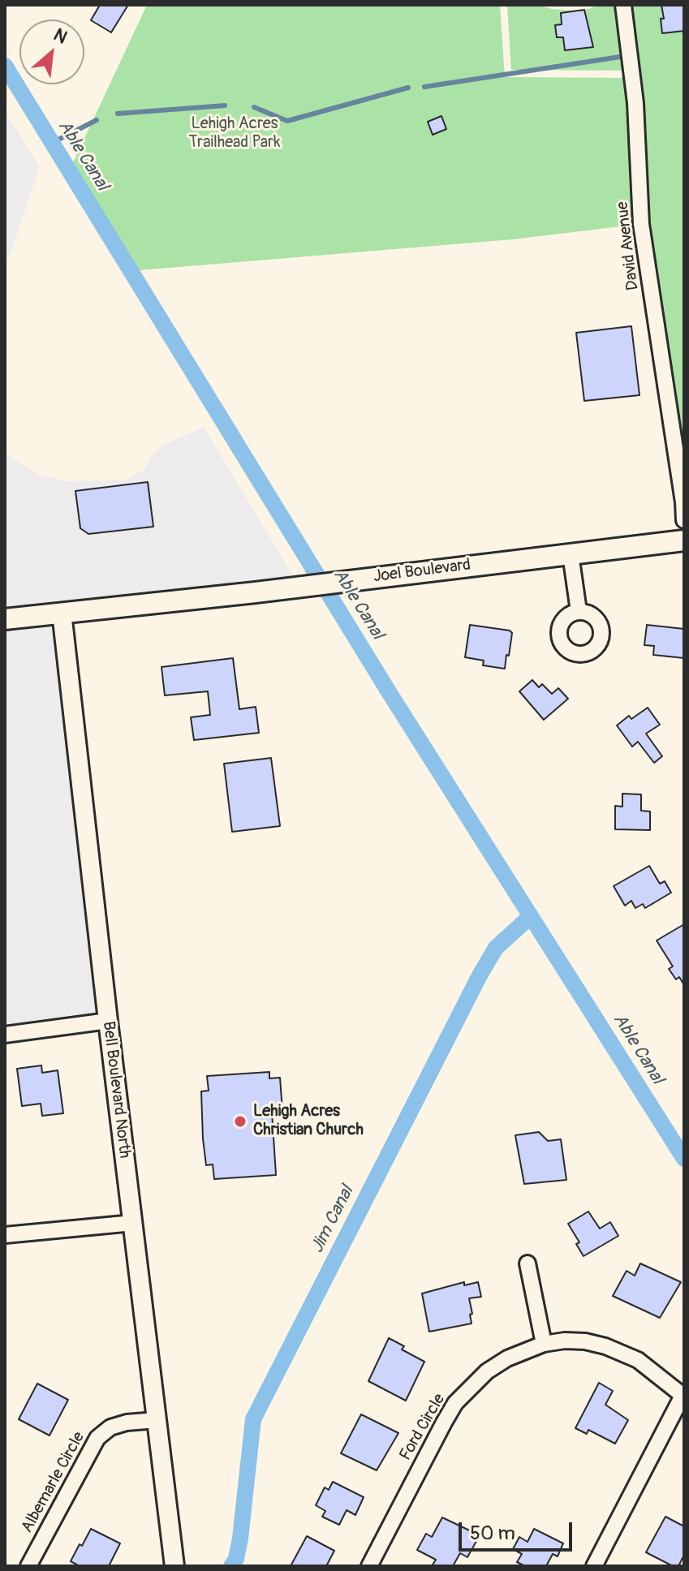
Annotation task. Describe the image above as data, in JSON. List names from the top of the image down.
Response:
{
  "streets": {
    "main road": ["Joel Boulevard"],
    "street": [
      "David Avenue",
      "Bell Boulevard North",
      "Ford Circle",
      "Albemarle Circle"
    ]
  },
  "crossings": [
    ["Joel Boulevard", "Bell Boulevard North"],
    ["Bell Boulevard North", "Albemarle Circle"]
  ],
  "water": ["Able Canal", "Jim Canal"],
  "parks": ["Lehigh Acres Trailhead Park"],
  "places": ["Lehigh Acres Christian Church"],
  "scale_bar": "50 m",
  "north": "top right"
}
